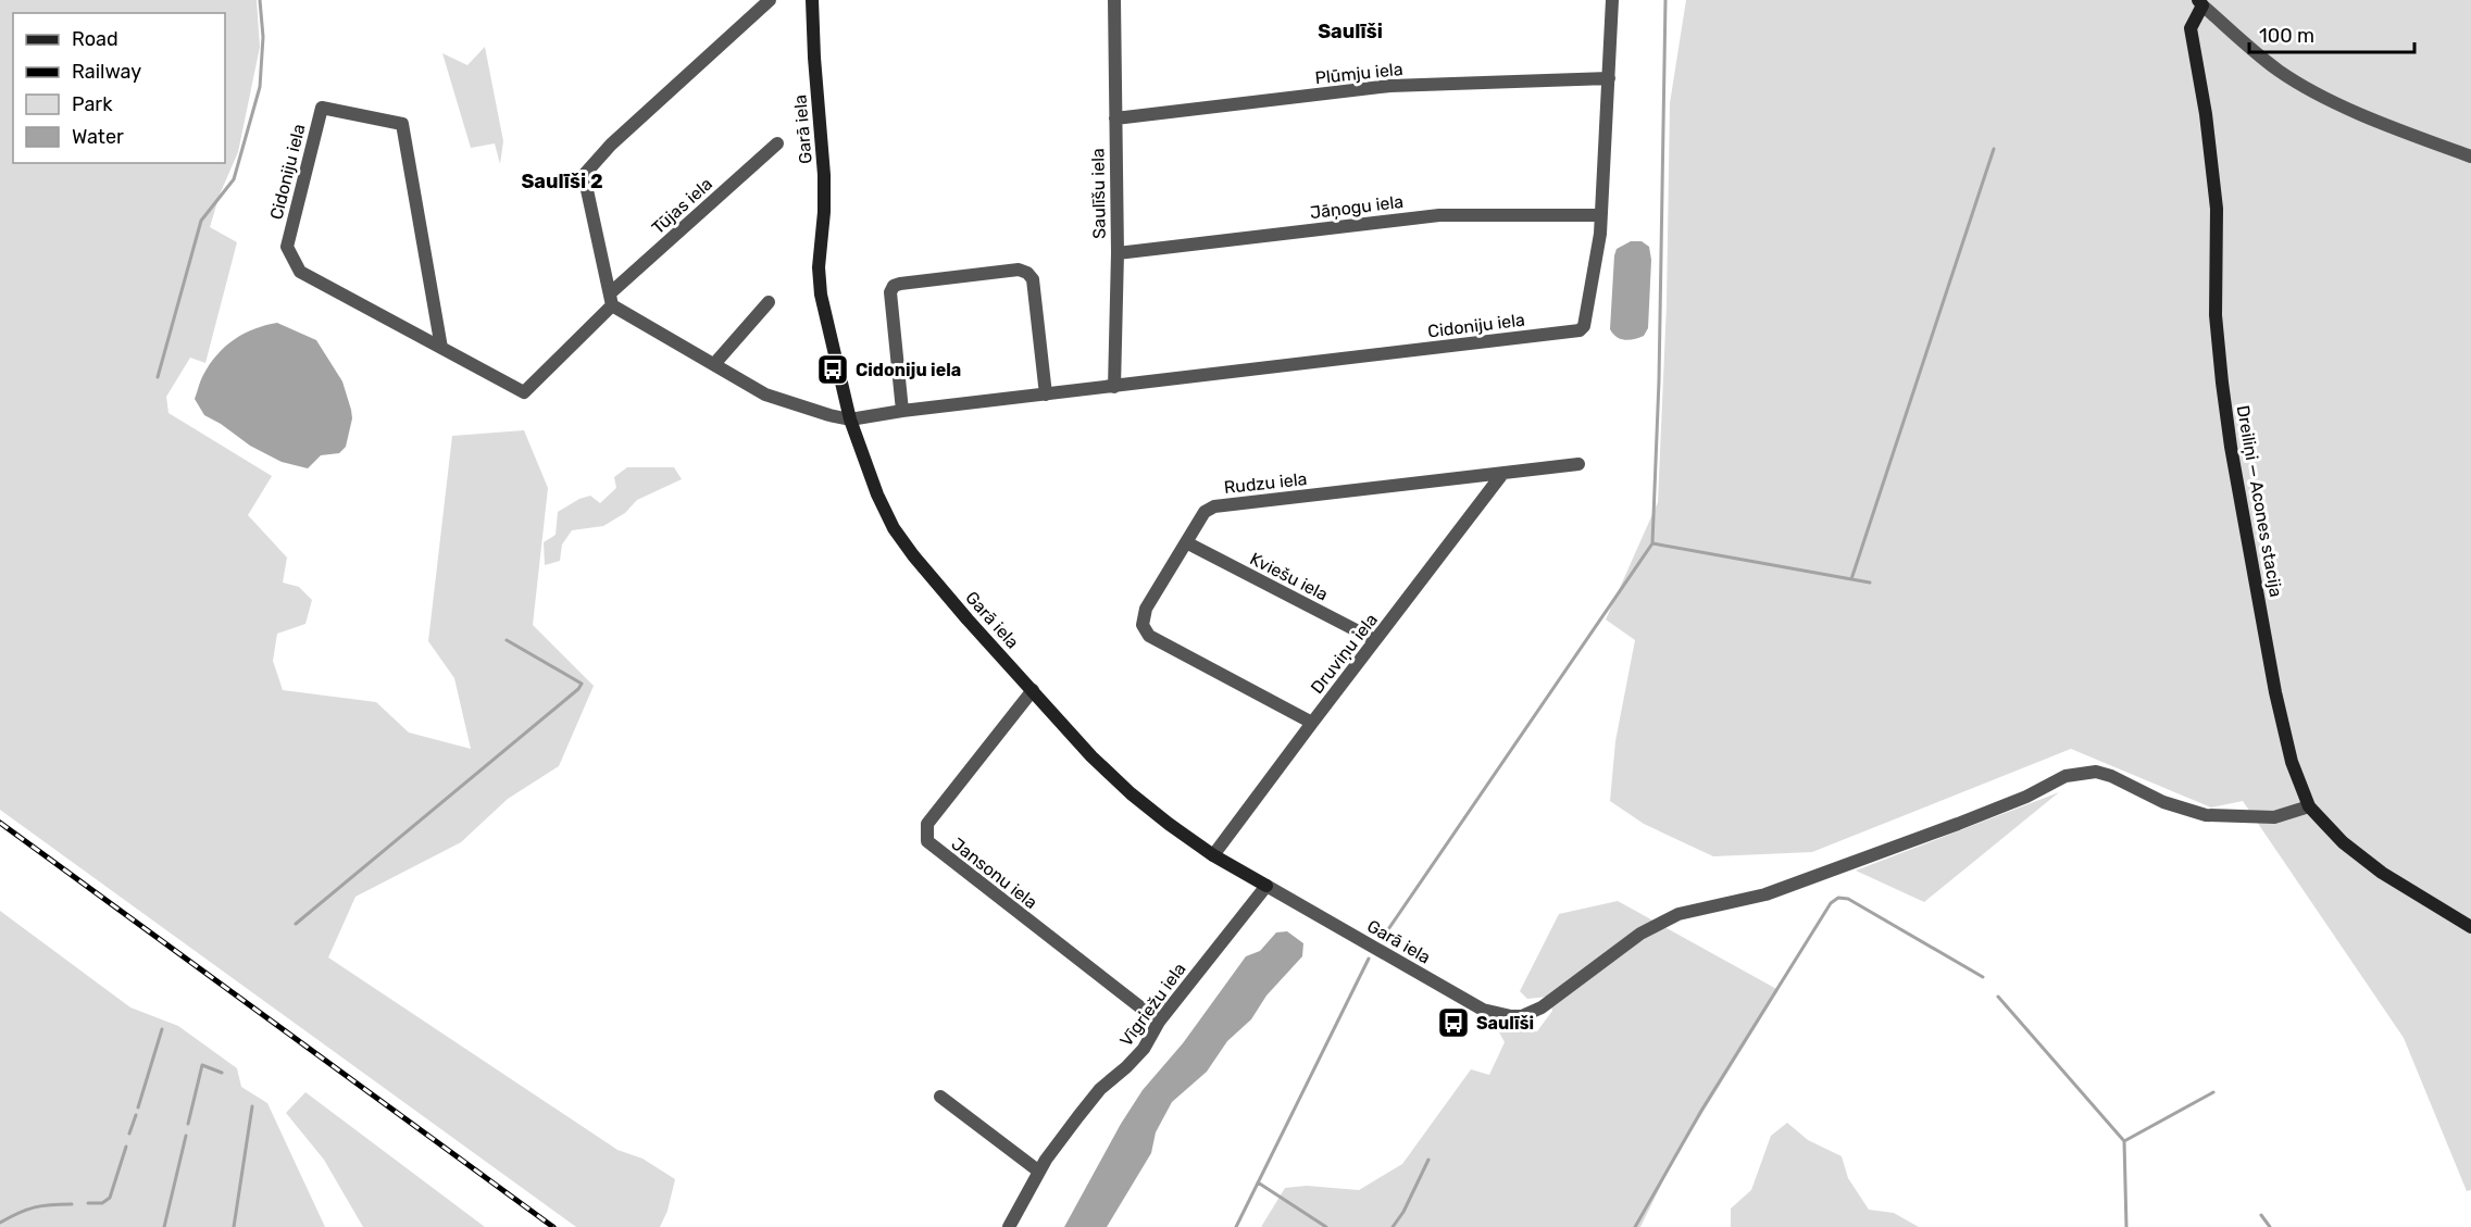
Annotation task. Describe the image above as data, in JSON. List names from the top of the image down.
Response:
{
  "streets": {
    "street": [
      "Plūmju iela",
      "Garā iela",
      "Cidoniju iela",
      "Saulīšu iela",
      "Tūjas iela",
      "Jāņogu iela",
      "Rudzu iela",
      "Dreiliņi — Acones stacija",
      "Kviešu iela",
      "Druviņu iela",
      "Jansonu iela",
      "Vīgriežu iela"
    ]
  },
  "crossings": [
    ["Plūmju iela", "Cidoniju iela"],
    ["Plūmju iela", "Saulīšu iela"],
    ["Garā iela", "Cidoniju iela"],
    ["Garā iela", "Dreiliņi — Acones stacija"],
    ["Garā iela", "Druviņu iela"],
    ["Garā iela", "Jansonu iela"],
    ["Garā iela", "Vīgriežu iela"],
    ["Cidoniju iela", "Saulīšu iela"],
    ["Cidoniju iela", "Tūjas iela"],
    ["Cidoniju iela", "Jāņogu iela"],
    ["Saulīšu iela", "Jāņogu iela"],
    ["Rudzu iela", "Kviešu iela"],
    ["Rudzu iela", "Druviņu iela"],
    ["Kviešu iela", "Druviņu iela"],
    ["Jansonu iela", "Vīgriežu iela"]
  ],
  "districts": ["Saulīši", "Saulīši 2"],
  "places": {
    "bus stop": ["Cidoniju iela", "Saulīši"]
  },
  "legend": [
    "Road",
    "Railway",
    "Park",
    "Water"
  ],
  "scale_bar": "100 m"
}
